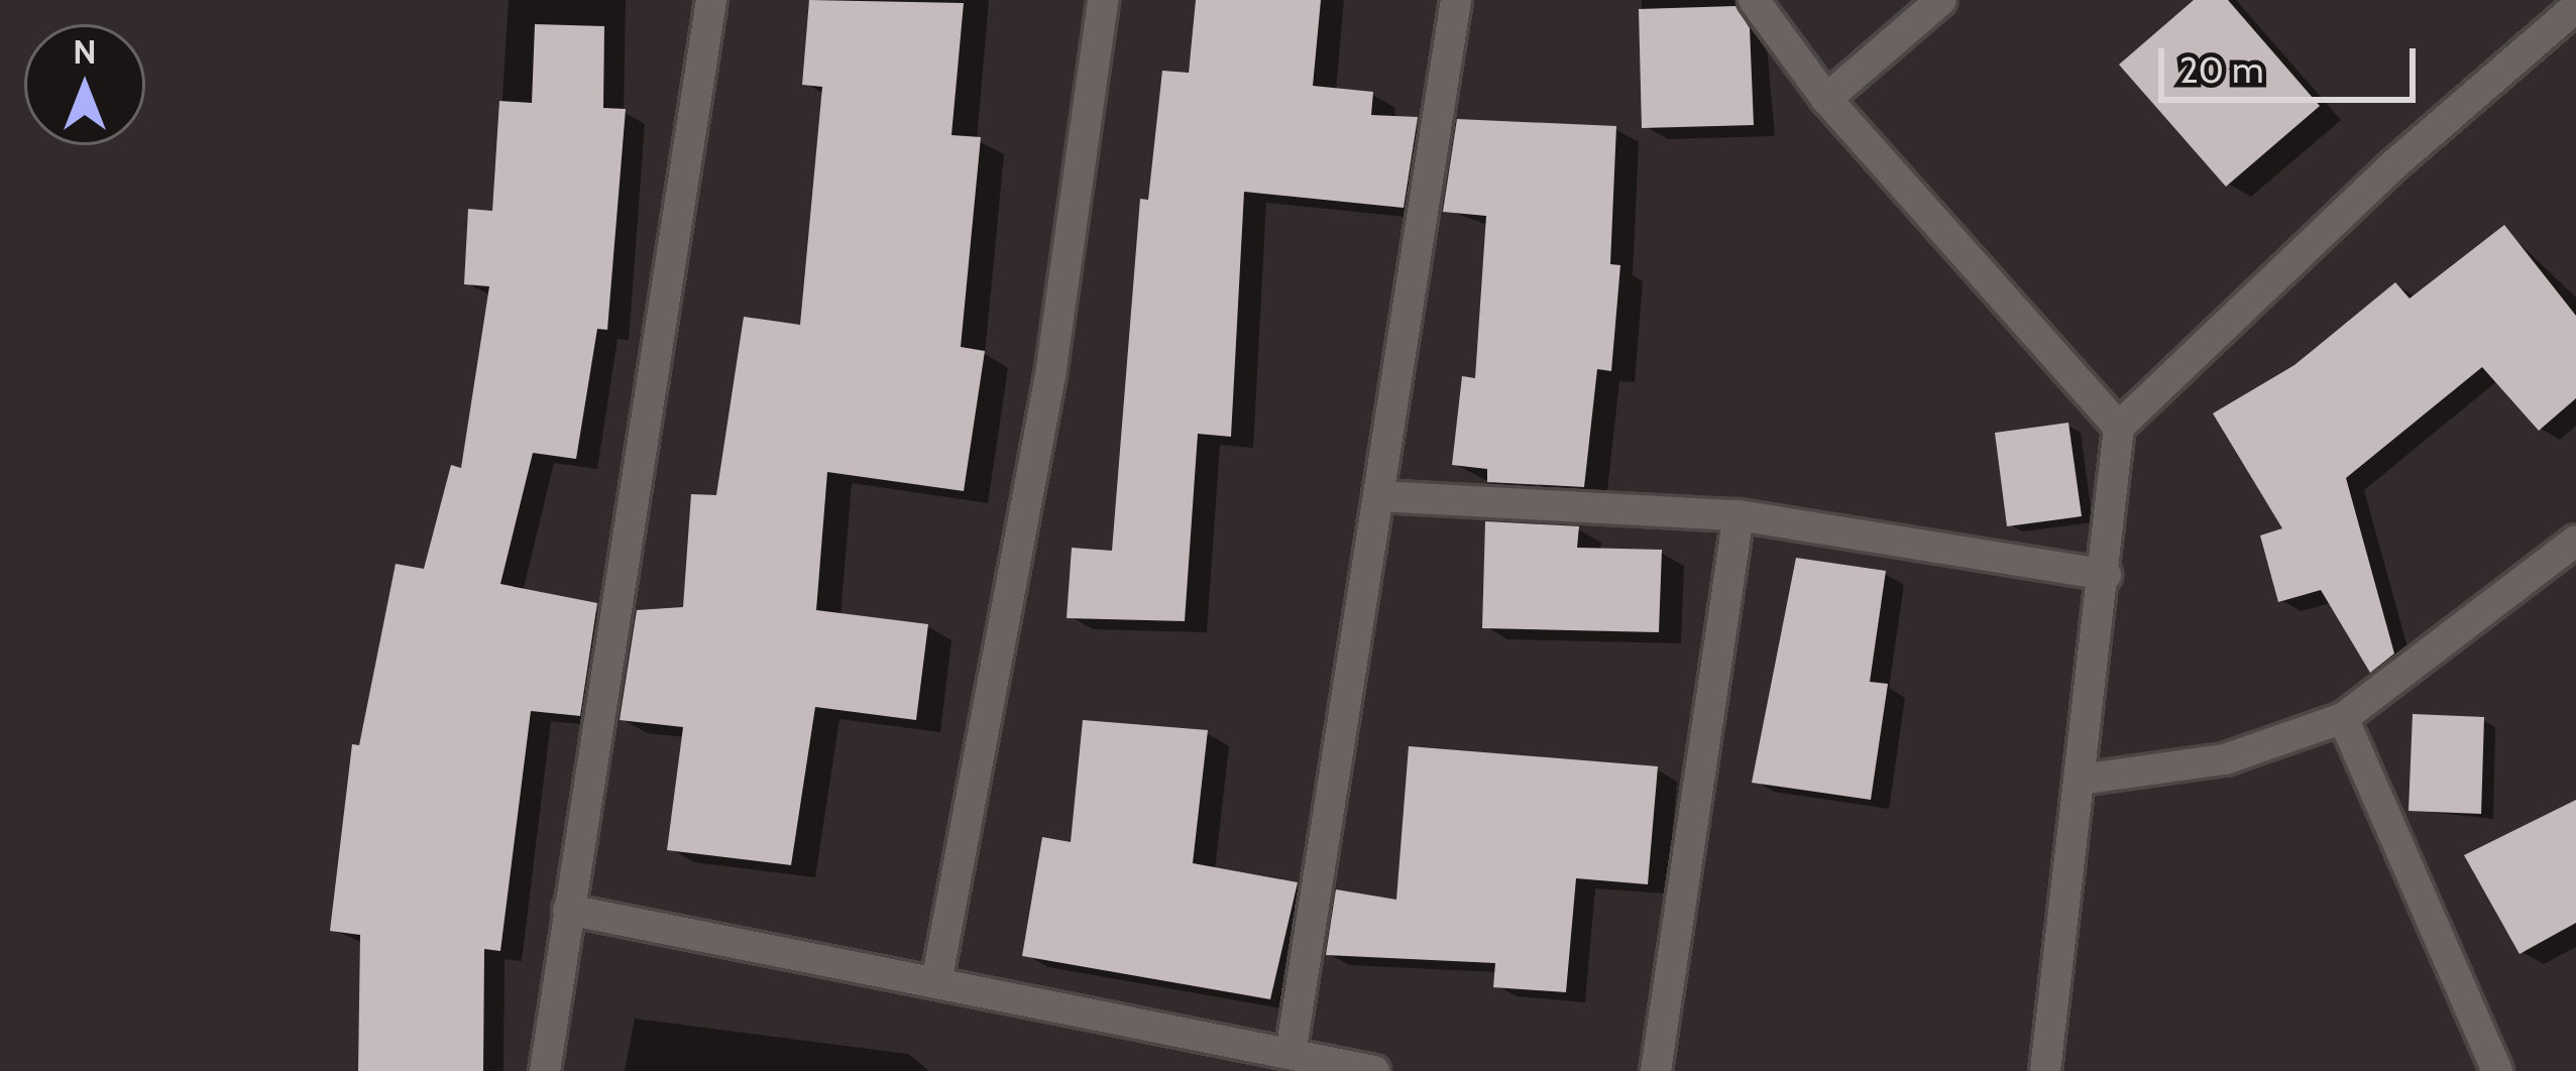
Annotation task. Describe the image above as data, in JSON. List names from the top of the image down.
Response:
{
  "scale_bar": "20 m",
  "north": "top"
}
